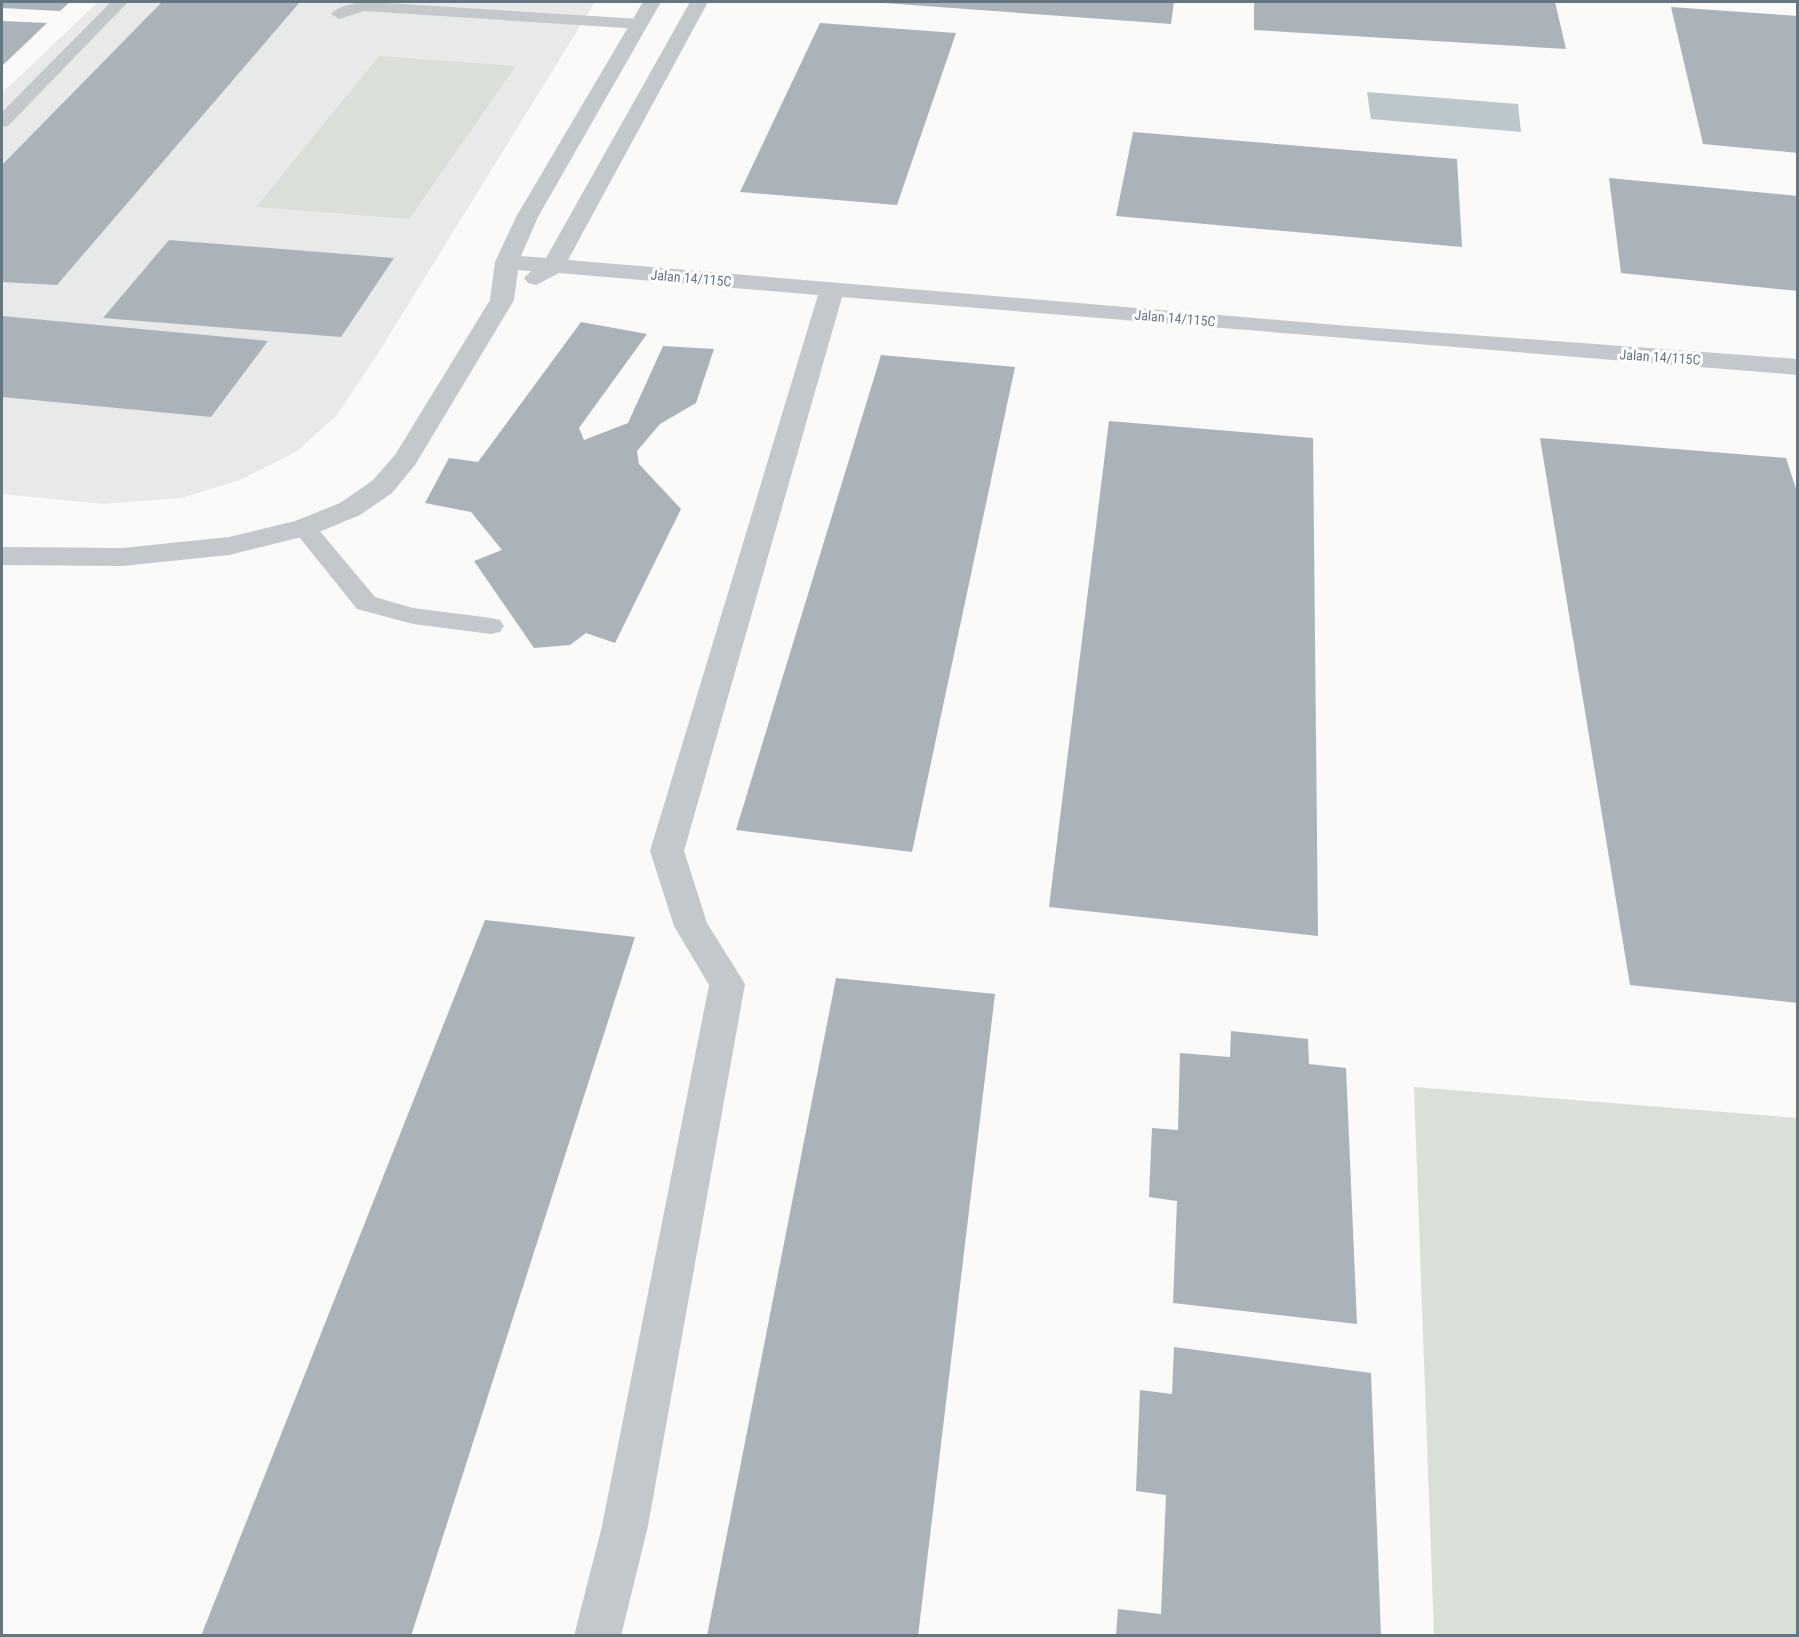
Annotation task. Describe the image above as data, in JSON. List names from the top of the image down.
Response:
{
  "streets": {
    "street": ["Jalan 14/115C"]
  }
}
